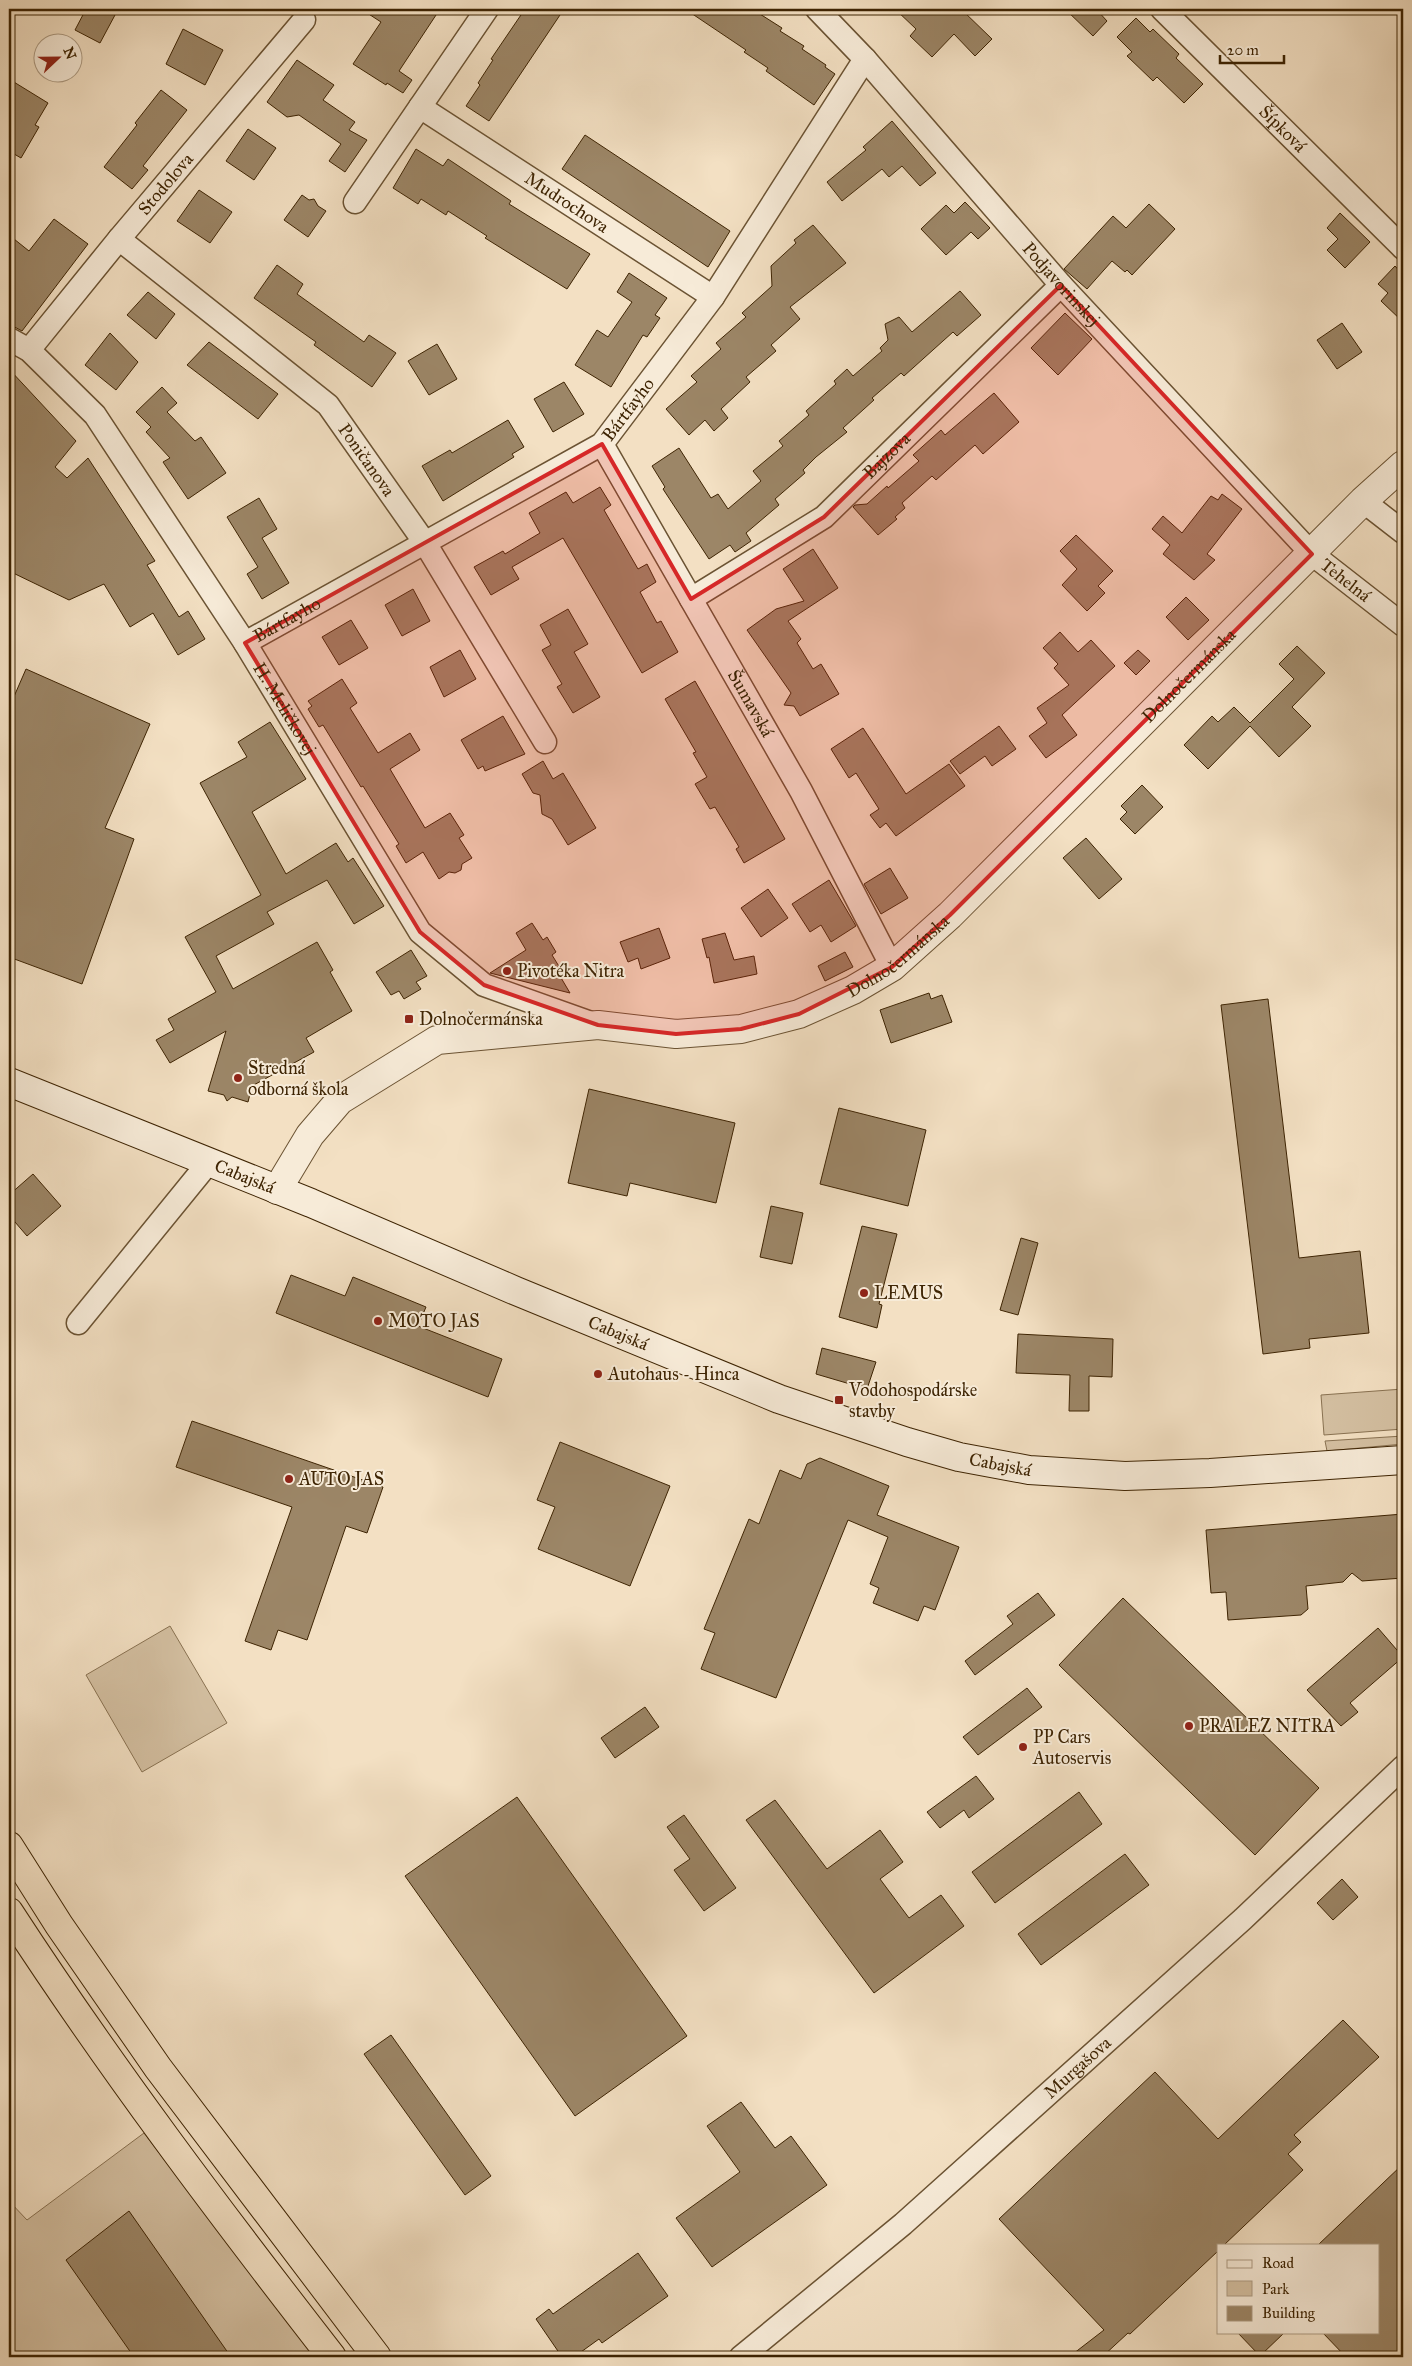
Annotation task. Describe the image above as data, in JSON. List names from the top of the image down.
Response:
{
  "streets": {
    "main road": ["Dolnočermánska", "Cabajská"],
    "street": [
      "Šípková",
      "Stodolova",
      "Mudrochova",
      "Podjavorinskej",
      "Bártfayho",
      "Bajzova",
      "Poničanova",
      "Tehelná",
      "Šumavská",
      "H. Meličkovej",
      "Murgašova"
    ]
  },
  "crossings": [
    ["Stodolova", "Poničanova"],
    ["Stodolova", "H. Meličkovej"],
    ["Mudrochova", "Bártfayho"],
    ["Podjavorinskej", "Bártfayho"],
    ["Podjavorinskej", "Bajzova"],
    ["Podjavorinskej", "Tehelná"],
    ["Podjavorinskej", "Dolnočermánska"],
    ["Bártfayho", "Poničanova"],
    ["Bártfayho", "Šumavská"],
    ["Bártfayho", "H. Meličkovej"],
    ["Bajzova", "Šumavská"],
    ["Tehelná", "Dolnočermánska"],
    ["Dolnočermánska", "Šumavská"],
    ["Dolnočermánska", "H. Meličkovej"],
    ["Dolnočermánska", "Cabajská"]
  ],
  "places": {
    "other": [
      "Pivotéka Nitra",
      "Stredná odborná škola",
      "LEMUS",
      "MOTO JAS",
      "Autohaus - Hinca",
      "AUTO JAS",
      "PRALEZ NITRA",
      "PP Cars Autoservis"
    ],
    "transit": ["Dolnočermánska", "Vodohospodárske stavby"]
  },
  "legend": ["Road", "Park", "Building"],
  "scale_bar": "20 m",
  "north": "right"
}
